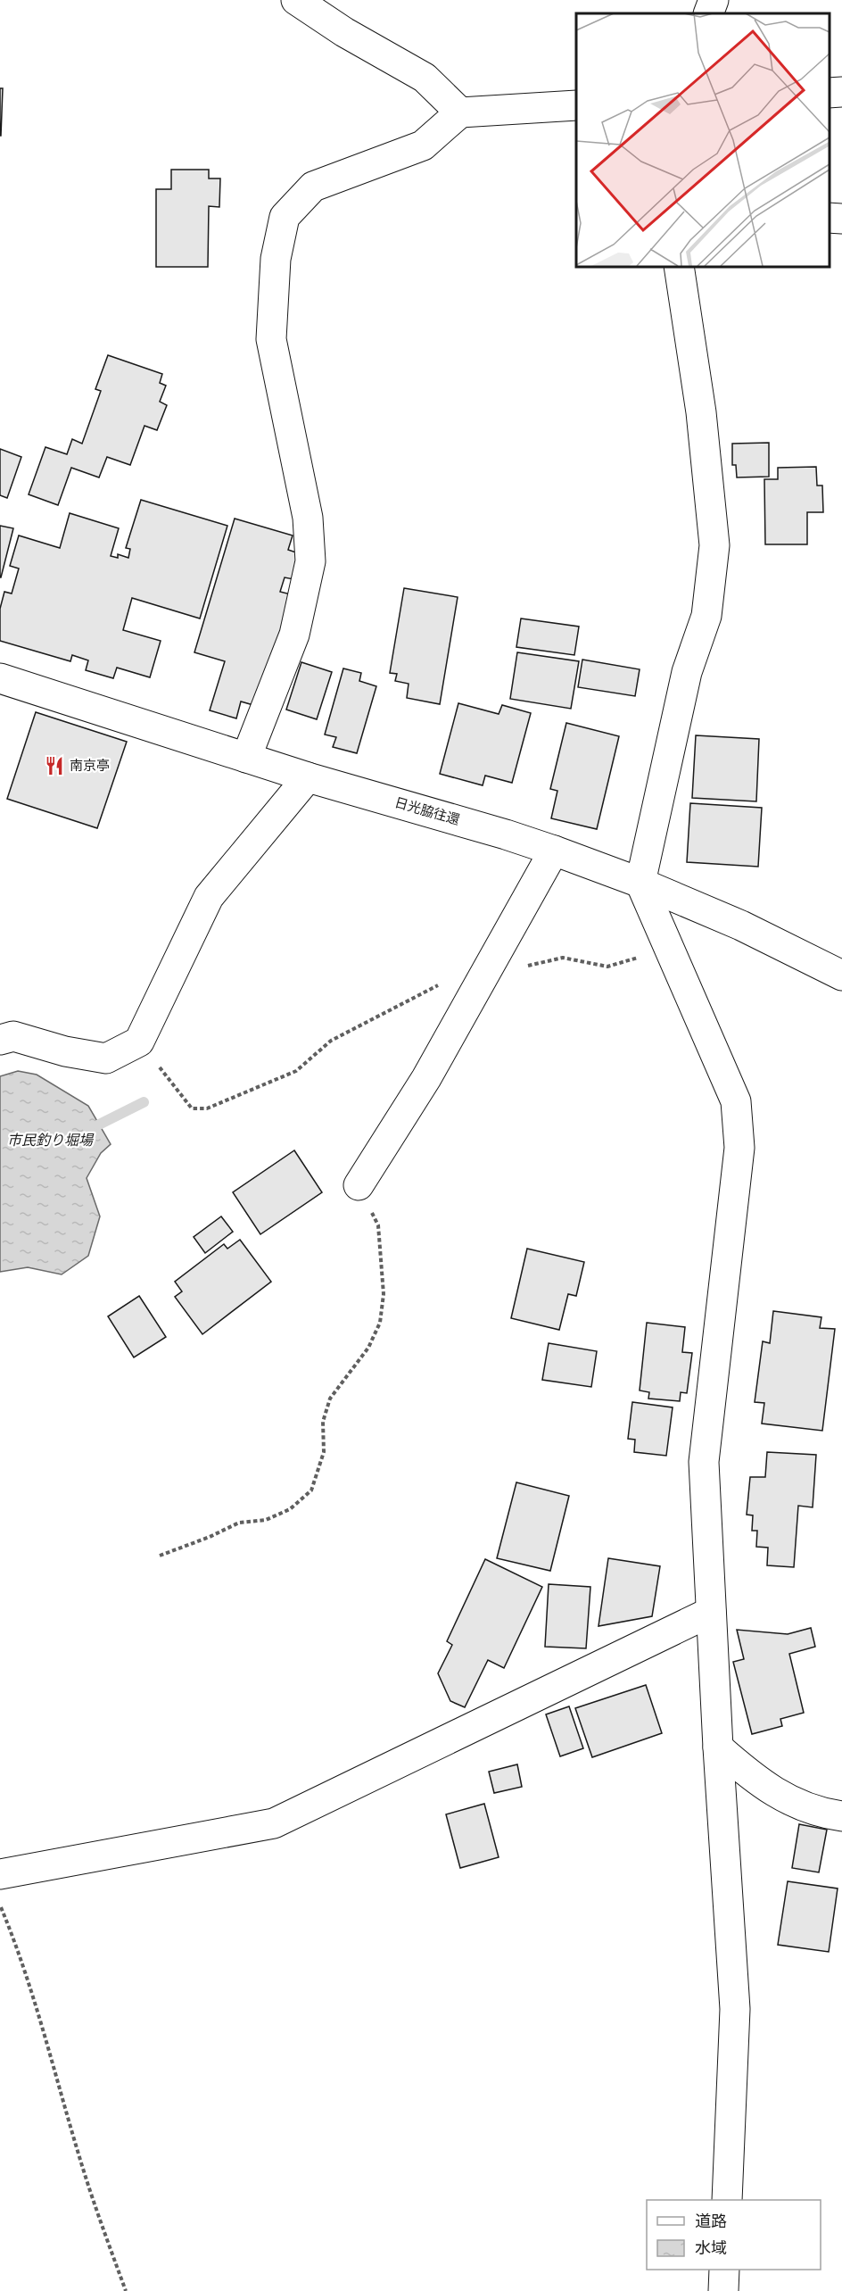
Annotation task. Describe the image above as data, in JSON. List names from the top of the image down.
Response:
{
  "streets": {
    "main road": ["日光脇往還"]
  },
  "water": ["市民釣り堀場"],
  "places": {
    "restaurant": ["南京亭"]
  },
  "legend": ["道路", "水域"]
}
